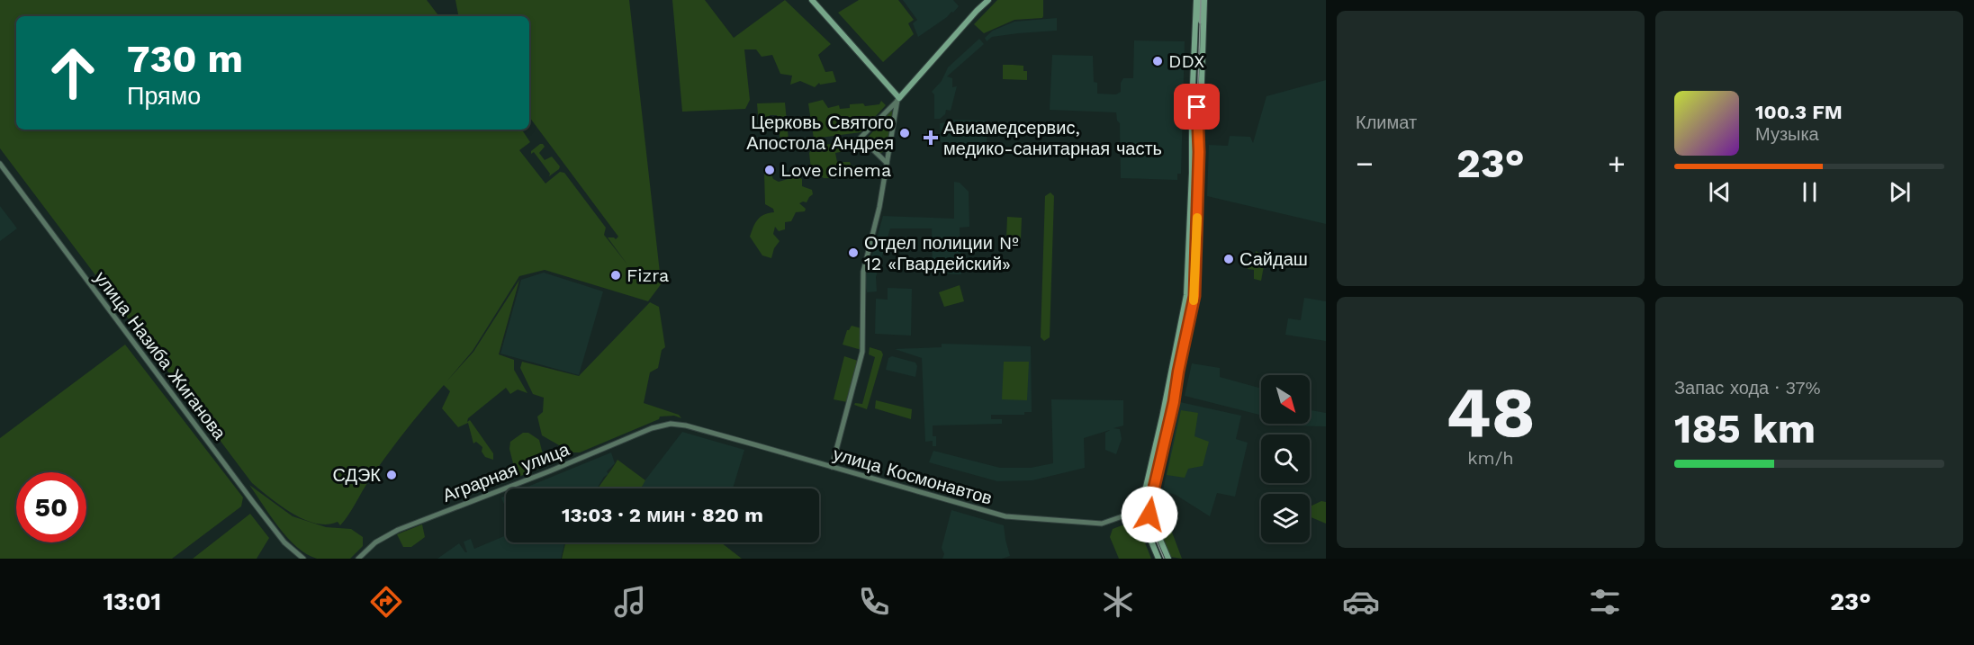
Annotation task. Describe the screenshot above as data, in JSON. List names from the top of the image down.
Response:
{
  "streets": {
    "street": ["улица Назиба Жиганова", "Аграрная улица", "улица Космонавтов"]
  },
  "crossings": [
    ["Аграрная улица", "улица Космонавтов"]
  ],
  "places": {
    "other": [
      "DDX",
      "Церковь Святого Апостола Андрея",
      "Love cinema",
      "Отдел полиции № 12 «Гвардейский»",
      "Сайдаш",
      "Fizra",
      "СДЭК"
    ],
    "health": ["Авиамедсервис, медико-санитарная часть"]
  },
  "north": "bottom right",
  "page": {
    "tile": [
      "Климат",
      ["48", "km/h"],
      ["Запас хода · 37%", "185 km"]
    ],
    "turn": ["730 m", "Прямо"],
    "song": ["100.3 FM", "Музыка"],
    "heat": ["−", "23°", "+"],
    "limit": "50",
    "trip": "13:03 · 2 мин · 820 m",
    "tabs": ["13:01", "23°"]
  }
}
